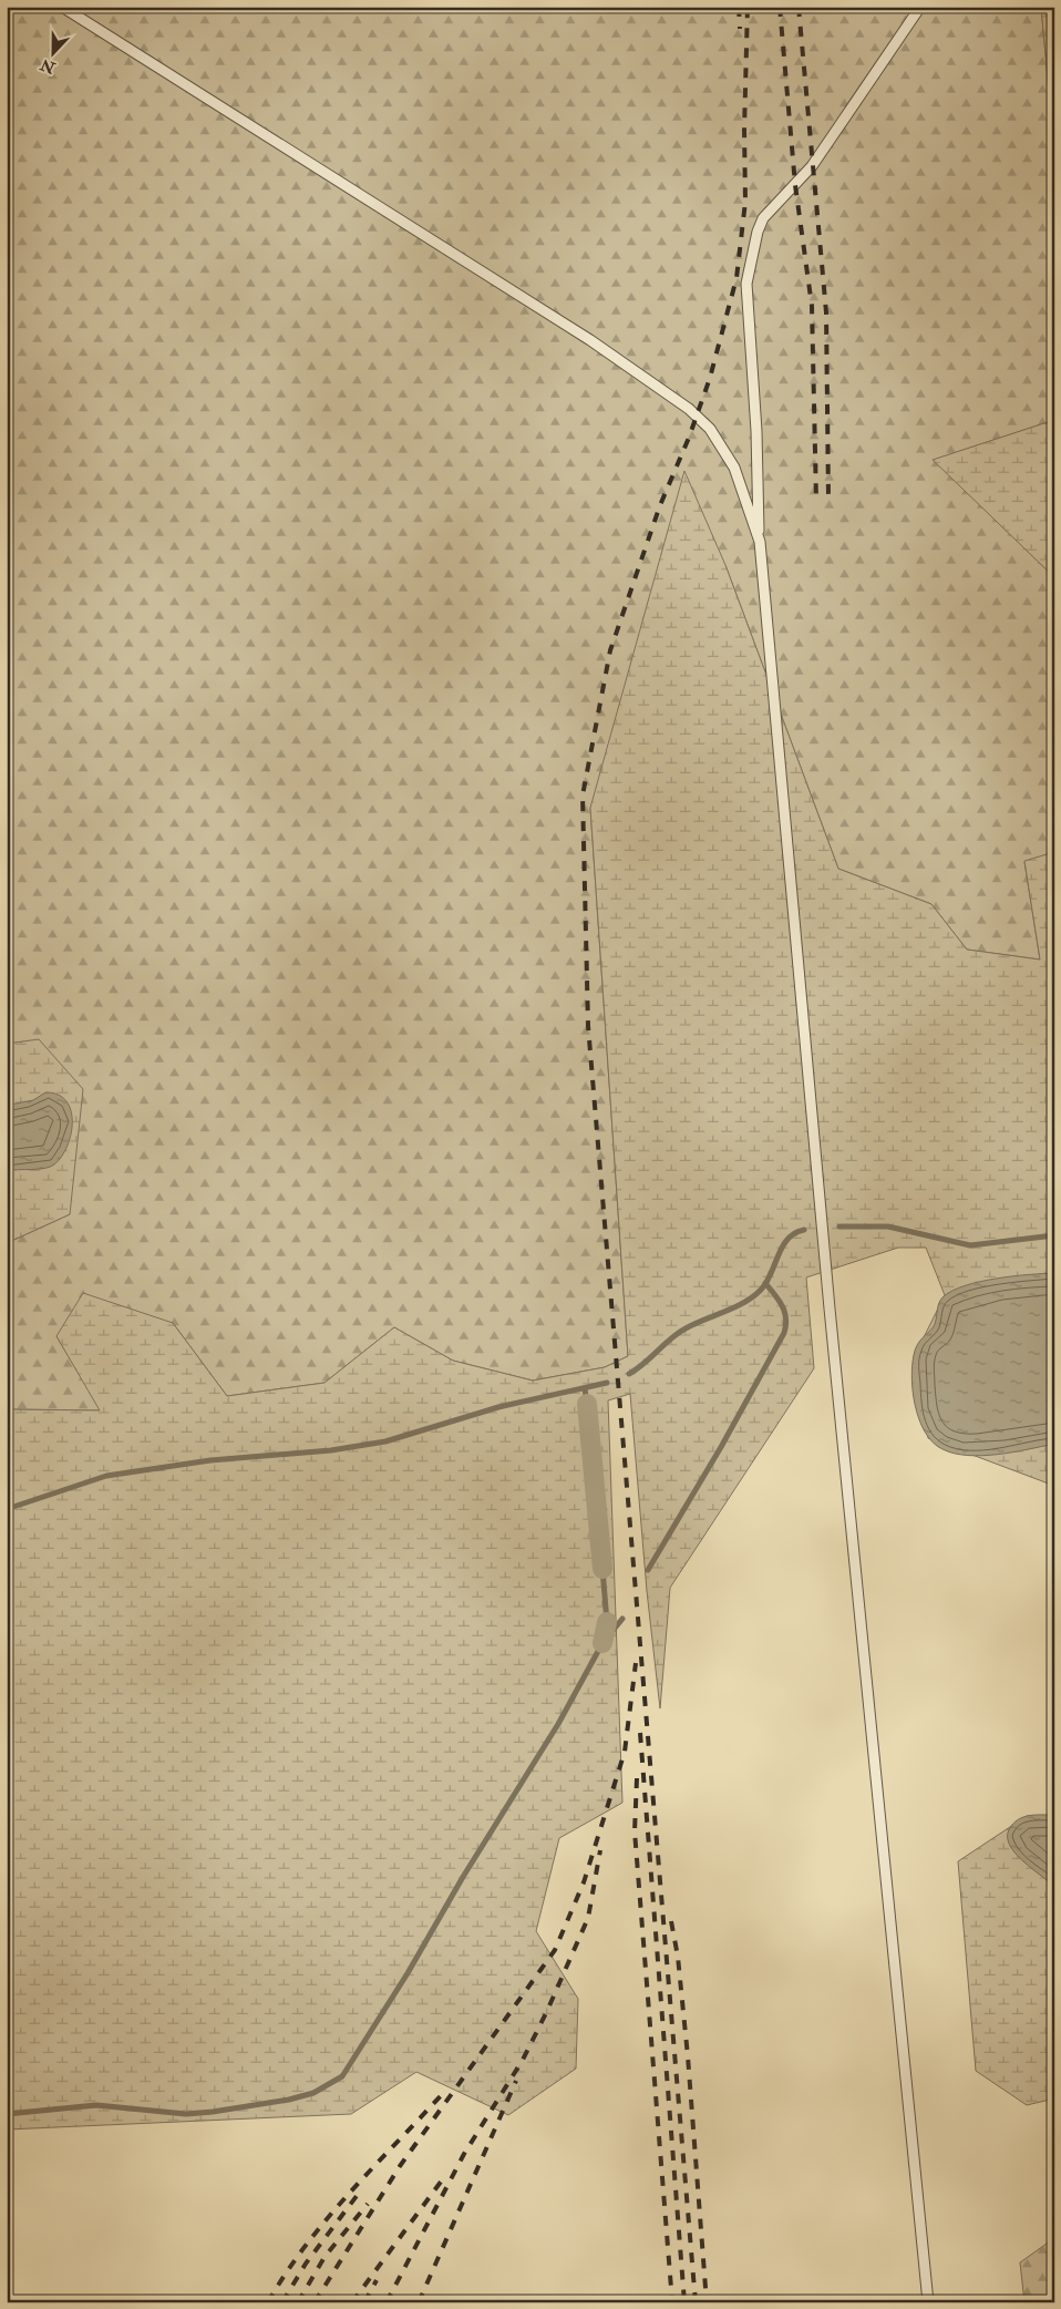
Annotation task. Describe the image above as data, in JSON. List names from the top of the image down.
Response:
{
  "north": "bottom"
}
